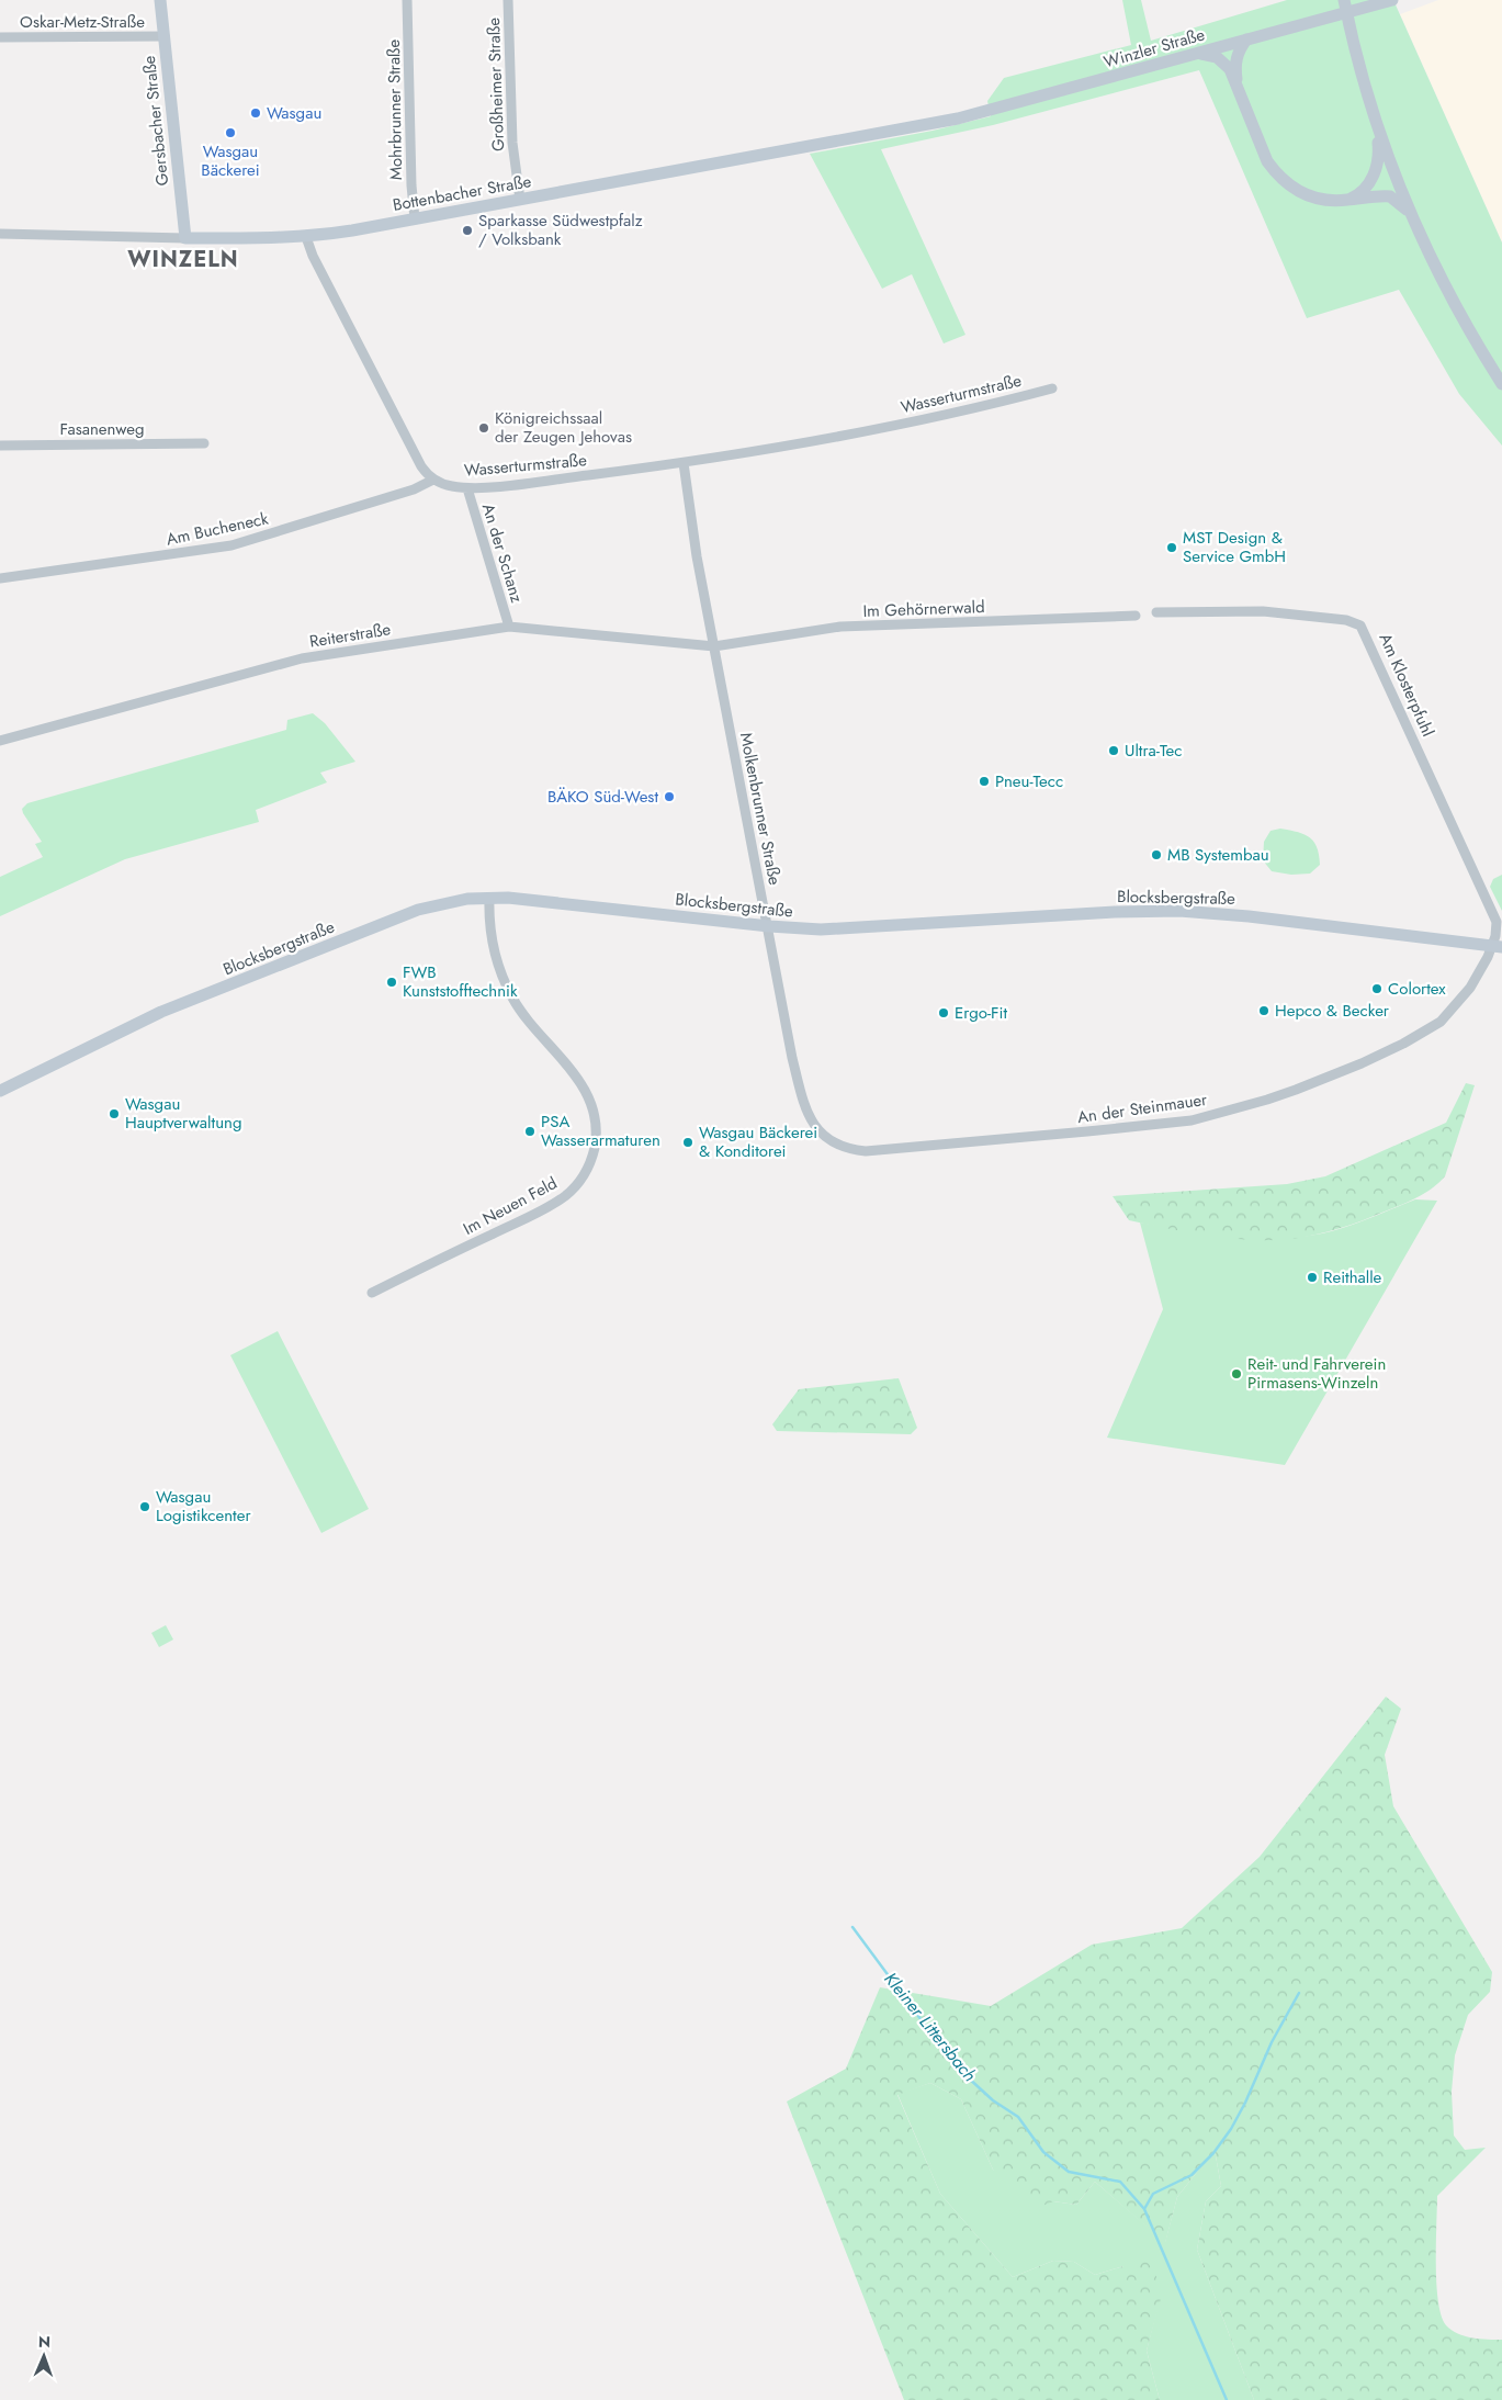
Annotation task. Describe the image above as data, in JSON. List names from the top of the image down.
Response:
{
  "streets": {
    "main road": [
      "Winzler Straße",
      "Gersbacher Straße",
      "Bottenbacher Straße",
      "Blocksbergstraße"
    ],
    "street": [
      "Oskar-Metz-Straße",
      "Großheimer Straße",
      "Mohrbrunner Straße",
      "Wasserturmstraße",
      "Fasanenweg",
      "Am Bucheneck",
      "An der Schanz",
      "Im Gehörnerwald",
      "Reiterstraße",
      "Am Klosterpfuhl",
      "Molkenbrunner Straße",
      "An der Steinmauer",
      "Im Neuen Feld"
    ]
  },
  "crossings": [
    ["Oskar-Metz-Straße", "Gersbacher Straße"],
    ["Winzler Straße", "Bottenbacher Straße"],
    ["Großheimer Straße", "Bottenbacher Straße"],
    ["Mohrbrunner Straße", "Bottenbacher Straße"],
    ["Gersbacher Straße", "Bottenbacher Straße"],
    ["Wasserturmstraße", "Am Bucheneck"],
    ["Wasserturmstraße", "An der Schanz"],
    ["Wasserturmstraße", "Molkenbrunner Straße"],
    ["An der Schanz", "Reiterstraße"],
    ["Im Gehörnerwald", "Reiterstraße"],
    ["Im Gehörnerwald", "Molkenbrunner Straße"],
    ["Reiterstraße", "Molkenbrunner Straße"],
    ["Am Klosterpfuhl", "Blocksbergstraße"],
    ["Am Klosterpfuhl", "An der Steinmauer"],
    ["Molkenbrunner Straße", "Blocksbergstraße"],
    ["Molkenbrunner Straße", "An der Steinmauer"],
    ["Blocksbergstraße", "An der Steinmauer"],
    ["Blocksbergstraße", "Im Neuen Feld"]
  ],
  "districts": ["WINZELN"],
  "water": ["Kleiner Littersbach"],
  "places": [
    "Wasgau",
    "Wasgau Bäckerei",
    "Sparkasse Südwestpfalz / Volksbank",
    "Königreichssaal der Zeugen Jehovas",
    "MST Design & Service GmbH",
    "Ultra-Tec",
    "Pneu-Tecc",
    "BÄKO Süd-West",
    "MB Systembau",
    "FWB Kunststofftechnik",
    "Colortex",
    "Hepco & Becker",
    "Ergo-Fit",
    "Wasgau Hauptverwaltung",
    "PSA Wasserarmaturen",
    "Wasgau Bäckerei & Konditorei",
    "Reithalle",
    "Reit- und Fahrverein Pirmasens-Winzeln",
    "Wasgau Logistikcenter"
  ],
  "north": "top"
}
